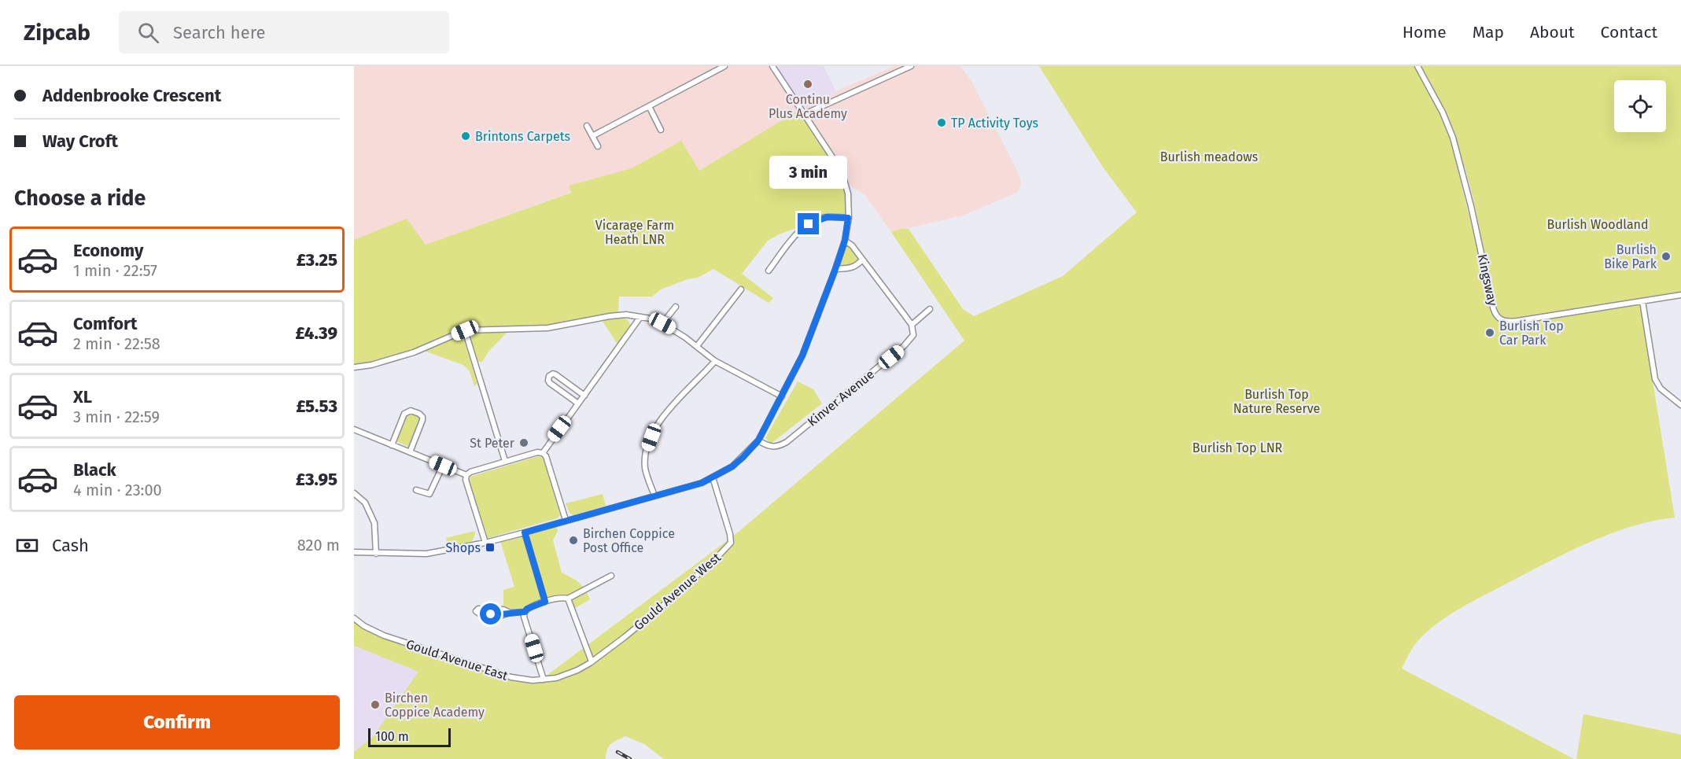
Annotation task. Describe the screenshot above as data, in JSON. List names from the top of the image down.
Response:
{
  "streets": {
    "street": [
      "Kingsway",
      "Kinver Avenue",
      "Gould Avenue West",
      "Gould Avenue East"
    ]
  },
  "crossings": [
    ["Gould Avenue West", "Gould Avenue East"]
  ],
  "parks": [
    "Burlish meadows",
    "Burlish Woodland",
    "Vicarage Farm Heath LNR",
    "Burlish Top Nature Reserve",
    "Burlish Top LNR"
  ],
  "places": {
    "other": [
      "Continu Plus Academy",
      "TP Activity Toys",
      "Brintons Carpets",
      "Burlish Bike Park",
      "Burlish Top Car Park",
      "St Peter",
      "Birchen Coppice Post Office",
      "Birchen Coppice Academy"
    ],
    "transit": ["Shops"]
  },
  "scale_bar": "100 m",
  "page": {
    "header": "Zipcab",
    "search": "Search here",
    "nav": [
      "Home",
      "Map",
      "About",
      "Contact"
    ],
    "banner": ["Addenbrooke Crescent", "Way Croft"],
    "bubble": "3 min",
    "heading": "Choose a ride",
    "list": [
      {
        "name": "Economy",
        "note": "1 min · 22:57",
        "value": "£3.25"
      },
      {
        "name": "Comfort",
        "note": "2 min · 22:58",
        "value": "£4.39"
      },
      {
        "name": "XL",
        "note": "3 min · 22:59",
        "value": "£5.53"
      },
      {
        "name": "Black",
        "note": "4 min · 23:00",
        "value": "£3.95"
      }
    ],
    "pay": ["Cash", "820 m"],
    "buttons": "Confirm",
    "scale": "100 m"
  }
}
